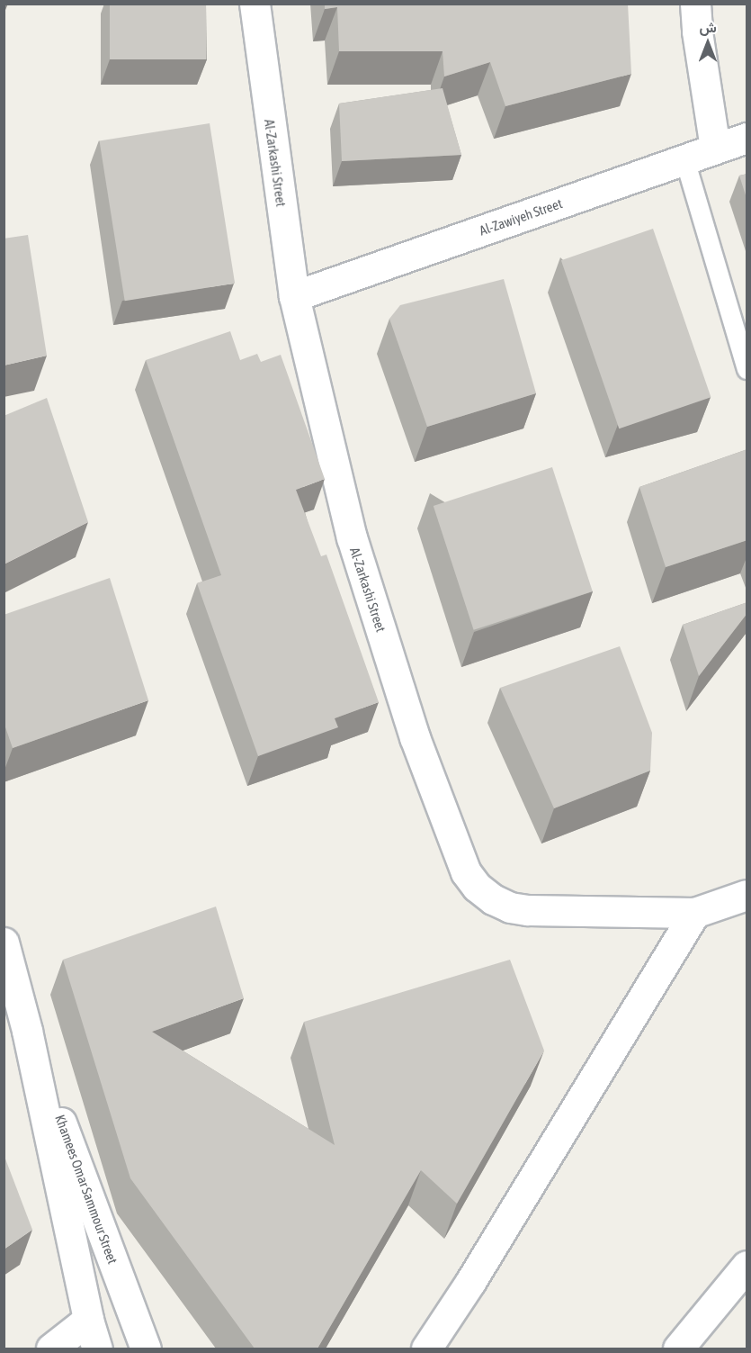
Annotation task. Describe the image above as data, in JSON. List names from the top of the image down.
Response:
{
  "streets": {
    "street": ["Al-Zarkashi Street", "Al-Zawiyeh Street", "Khamees Omar Sammour Street"]
  },
  "crossings": [
    ["Al-Zarkashi Street", "Al-Zawiyeh Street"]
  ],
  "north": "top"
}
